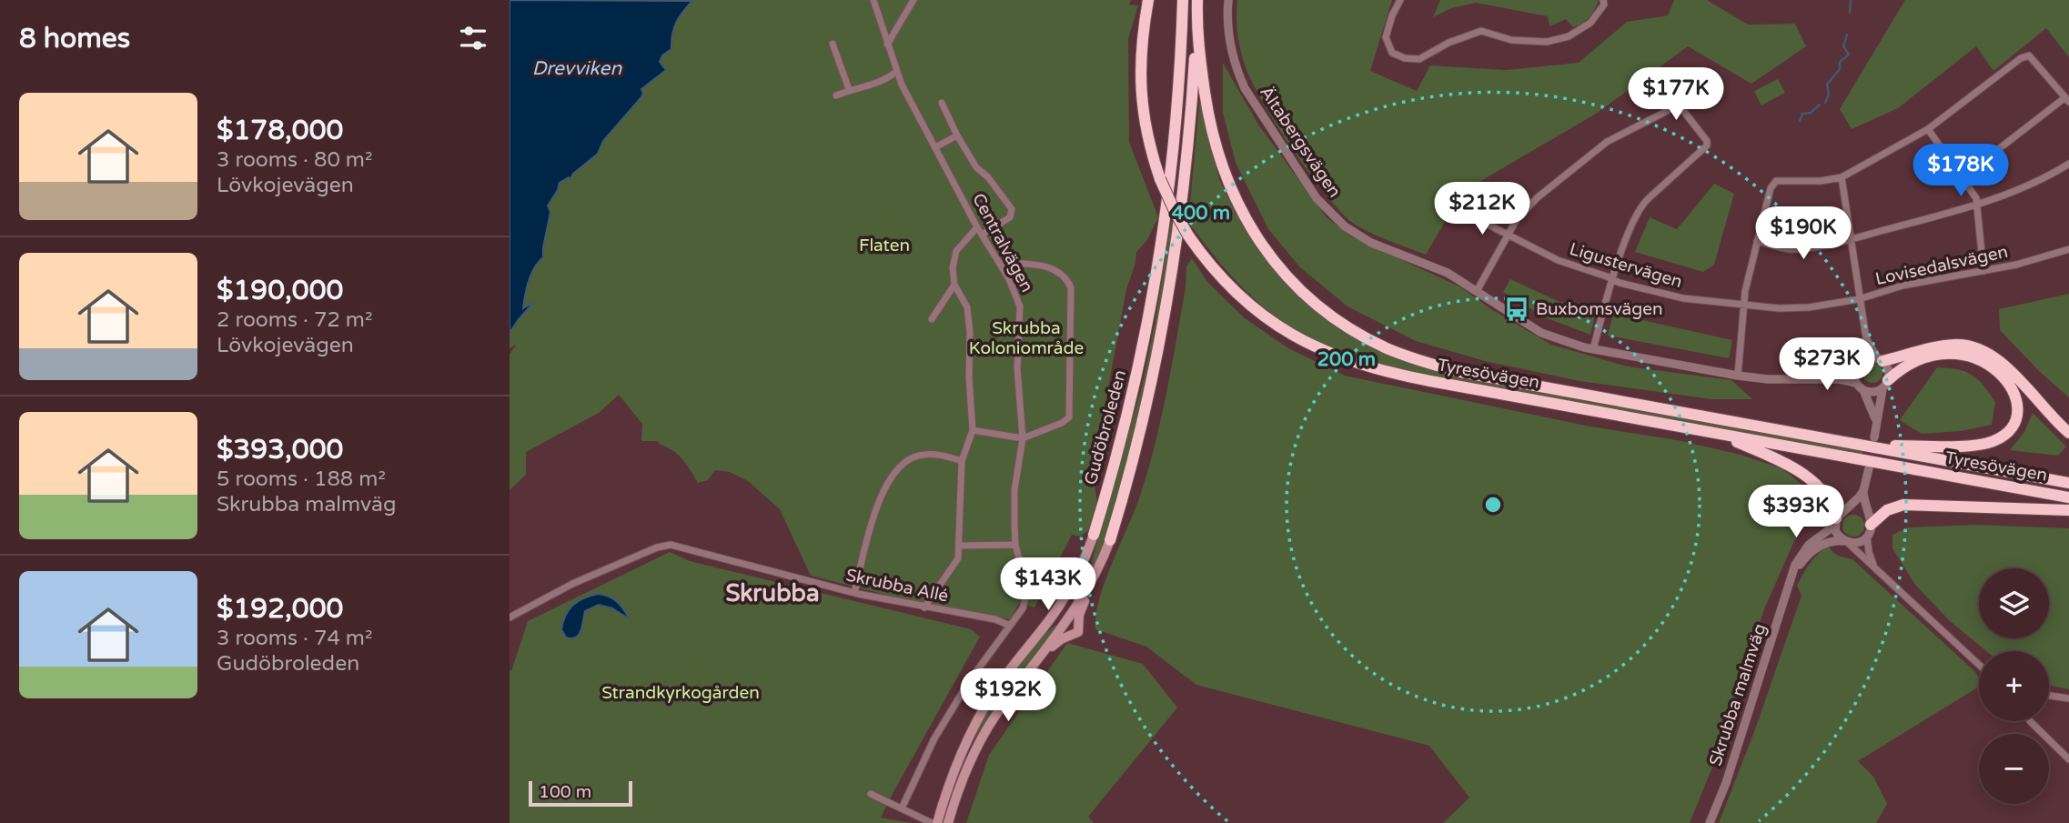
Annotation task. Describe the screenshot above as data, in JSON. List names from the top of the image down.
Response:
{
  "streets": {
    "highway": ["Tyresövägen", "Gudöbroleden"],
    "street": [
      "Ältabergsvägen",
      "Centralvägen",
      "Ligustervägen",
      "Lovisedalsvägen",
      "Skrubba Allé",
      "Skrubba malmväg"
    ]
  },
  "crossings": [
    ["Ältabergsvägen", "Lovisedalsvägen"],
    ["Centralvägen", "Skrubba Allé"],
    ["Ligustervägen", "Lovisedalsvägen"],
    ["Tyresövägen", "Gudöbroleden"]
  ],
  "districts": ["Skrubba"],
  "water": ["Drevviken"],
  "parks": ["Flaten", "Skrubba Koloniområde", "Strandkyrkogården"],
  "places": {
    "bus stop": ["Buxbomsvägen"]
  },
  "scale_bar": "100 m",
  "page": {
    "heading": "8 homes",
    "price": [
      "$177K",
      "$178K",
      "$212K",
      "$190K",
      "$273K",
      "$393K",
      "$143K",
      "$192K"
    ],
    "list": [
      {
        "name": "$178,000",
        "note": "3 rooms · 80 m² · Lövkojevägen"
      },
      {
        "name": "$190,000",
        "note": "2 rooms · 72 m² · Lövkojevägen"
      },
      {
        "name": "$393,000",
        "note": "5 rooms · 188 m² · Skrubba malmväg"
      },
      {
        "name": "$192,000",
        "note": "3 rooms · 74 m² · Gudöbroleden"
      }
    ],
    "map_buttons": ["+", "−"],
    "scale": "100 m"
  },
  "rings": ["400 m", "200 m"]
}
